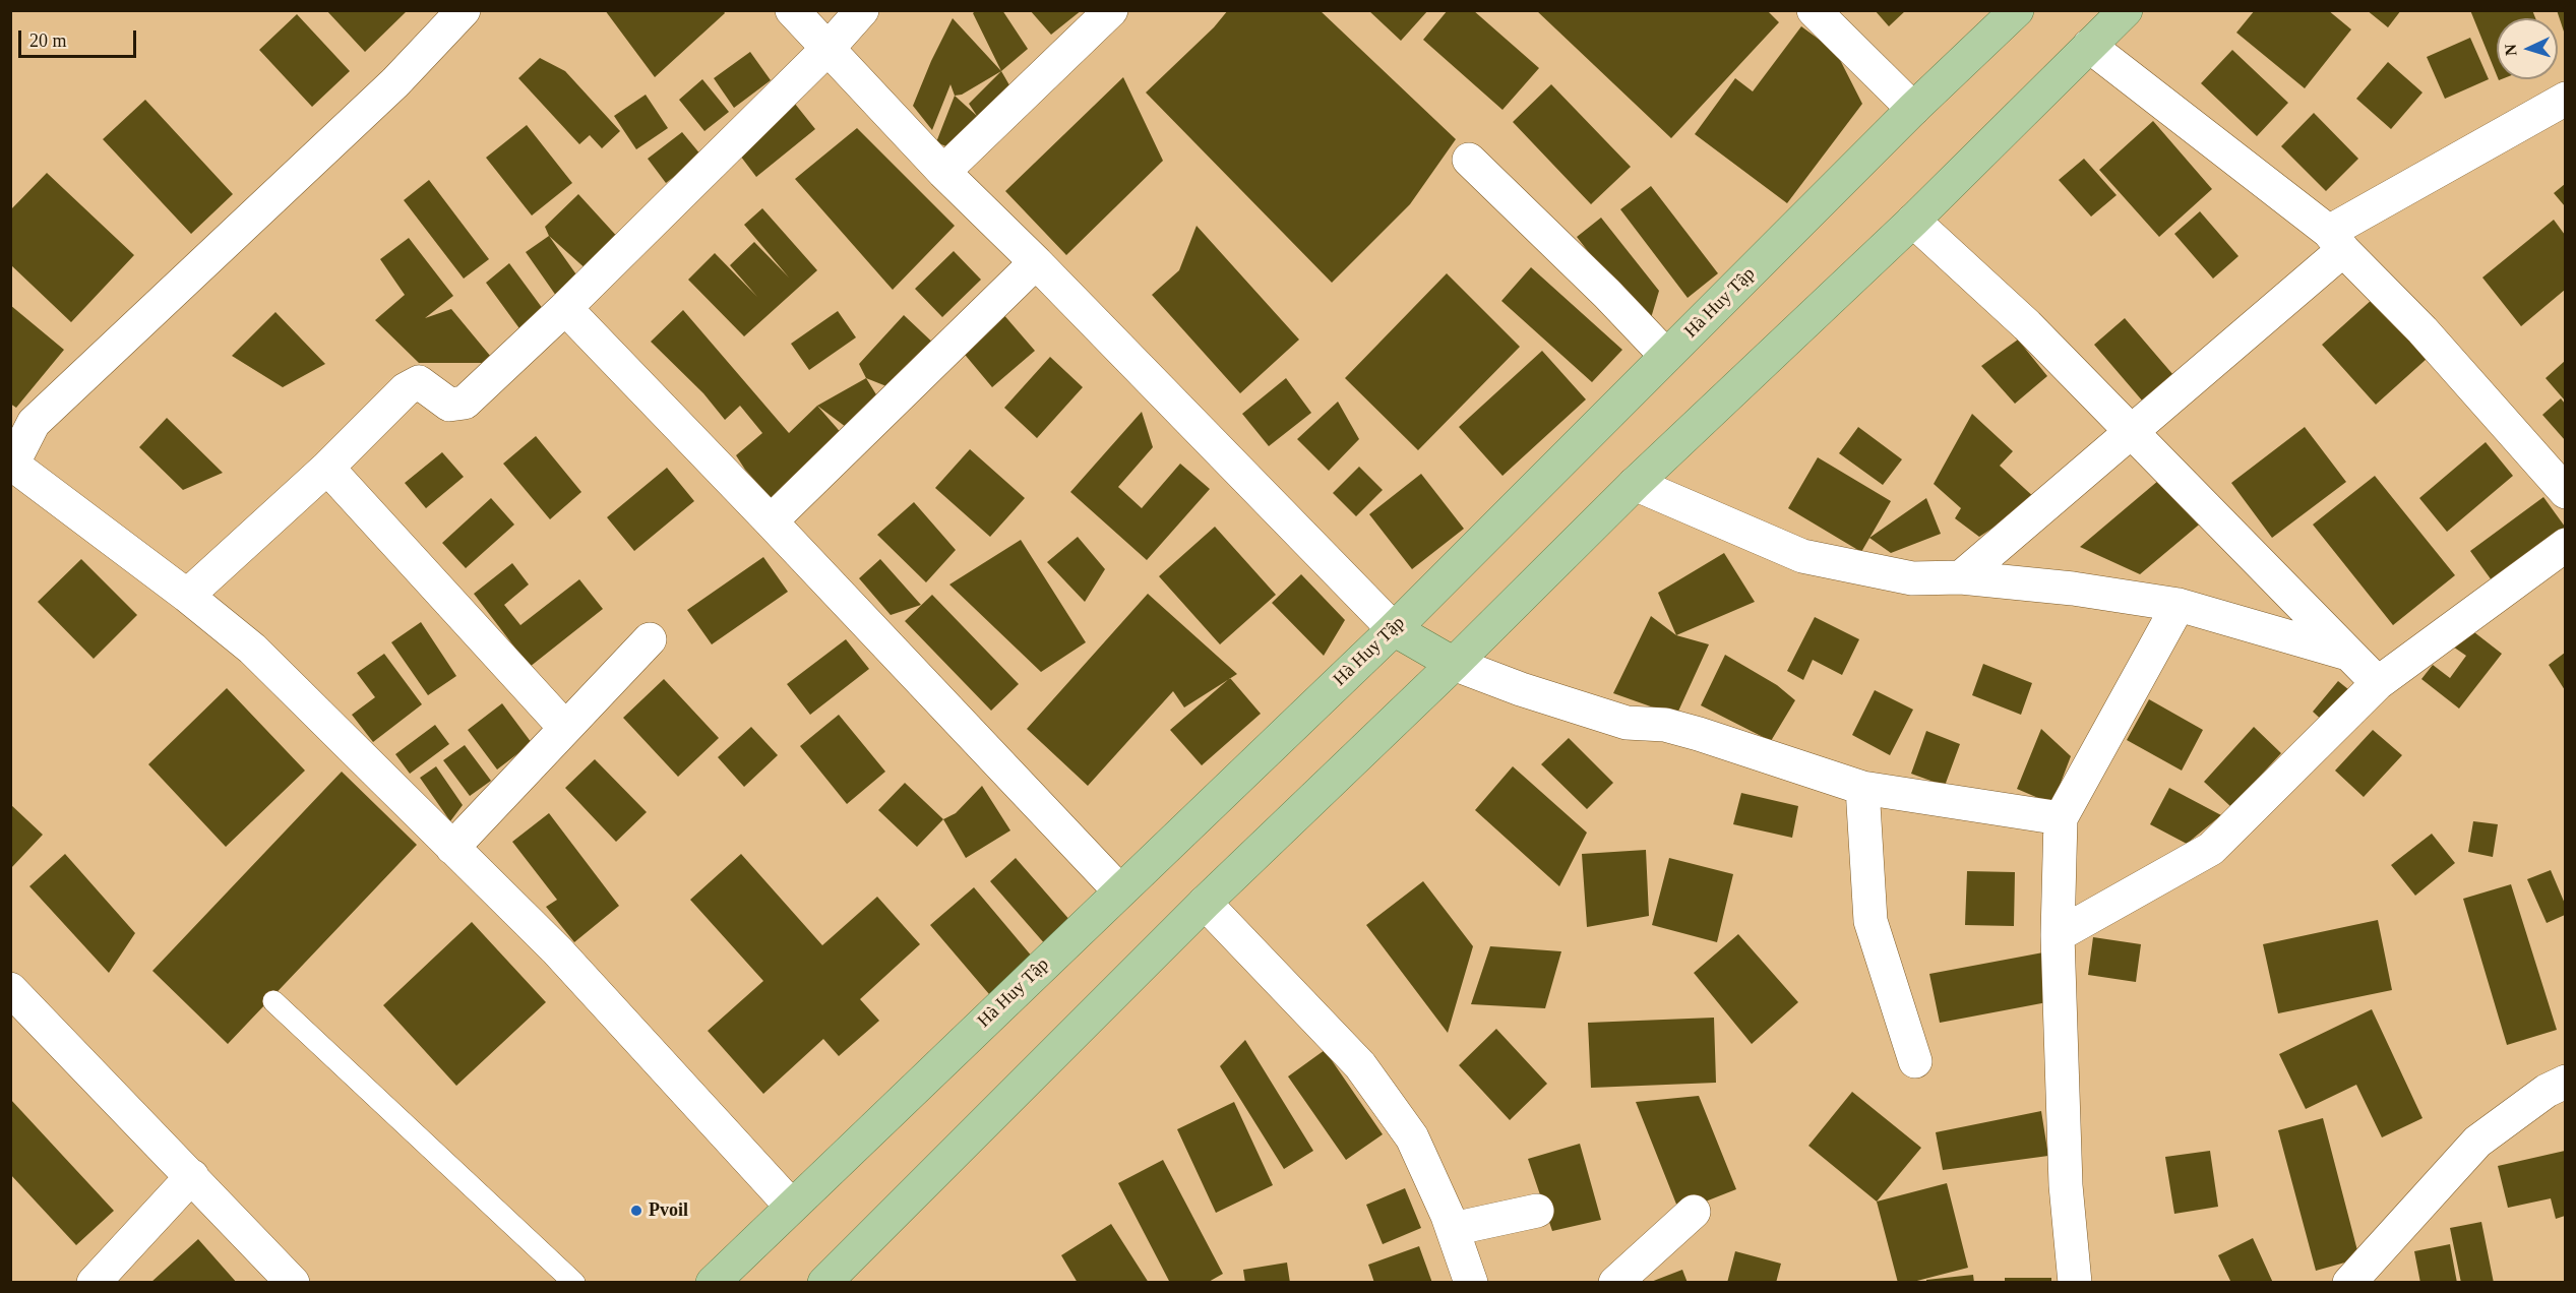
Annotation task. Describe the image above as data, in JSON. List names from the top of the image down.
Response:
{
  "streets": {
    "main road": ["Hà Huy Tập"]
  },
  "places": ["Pvoil"],
  "scale_bar": "20 m",
  "north": "left"
}
